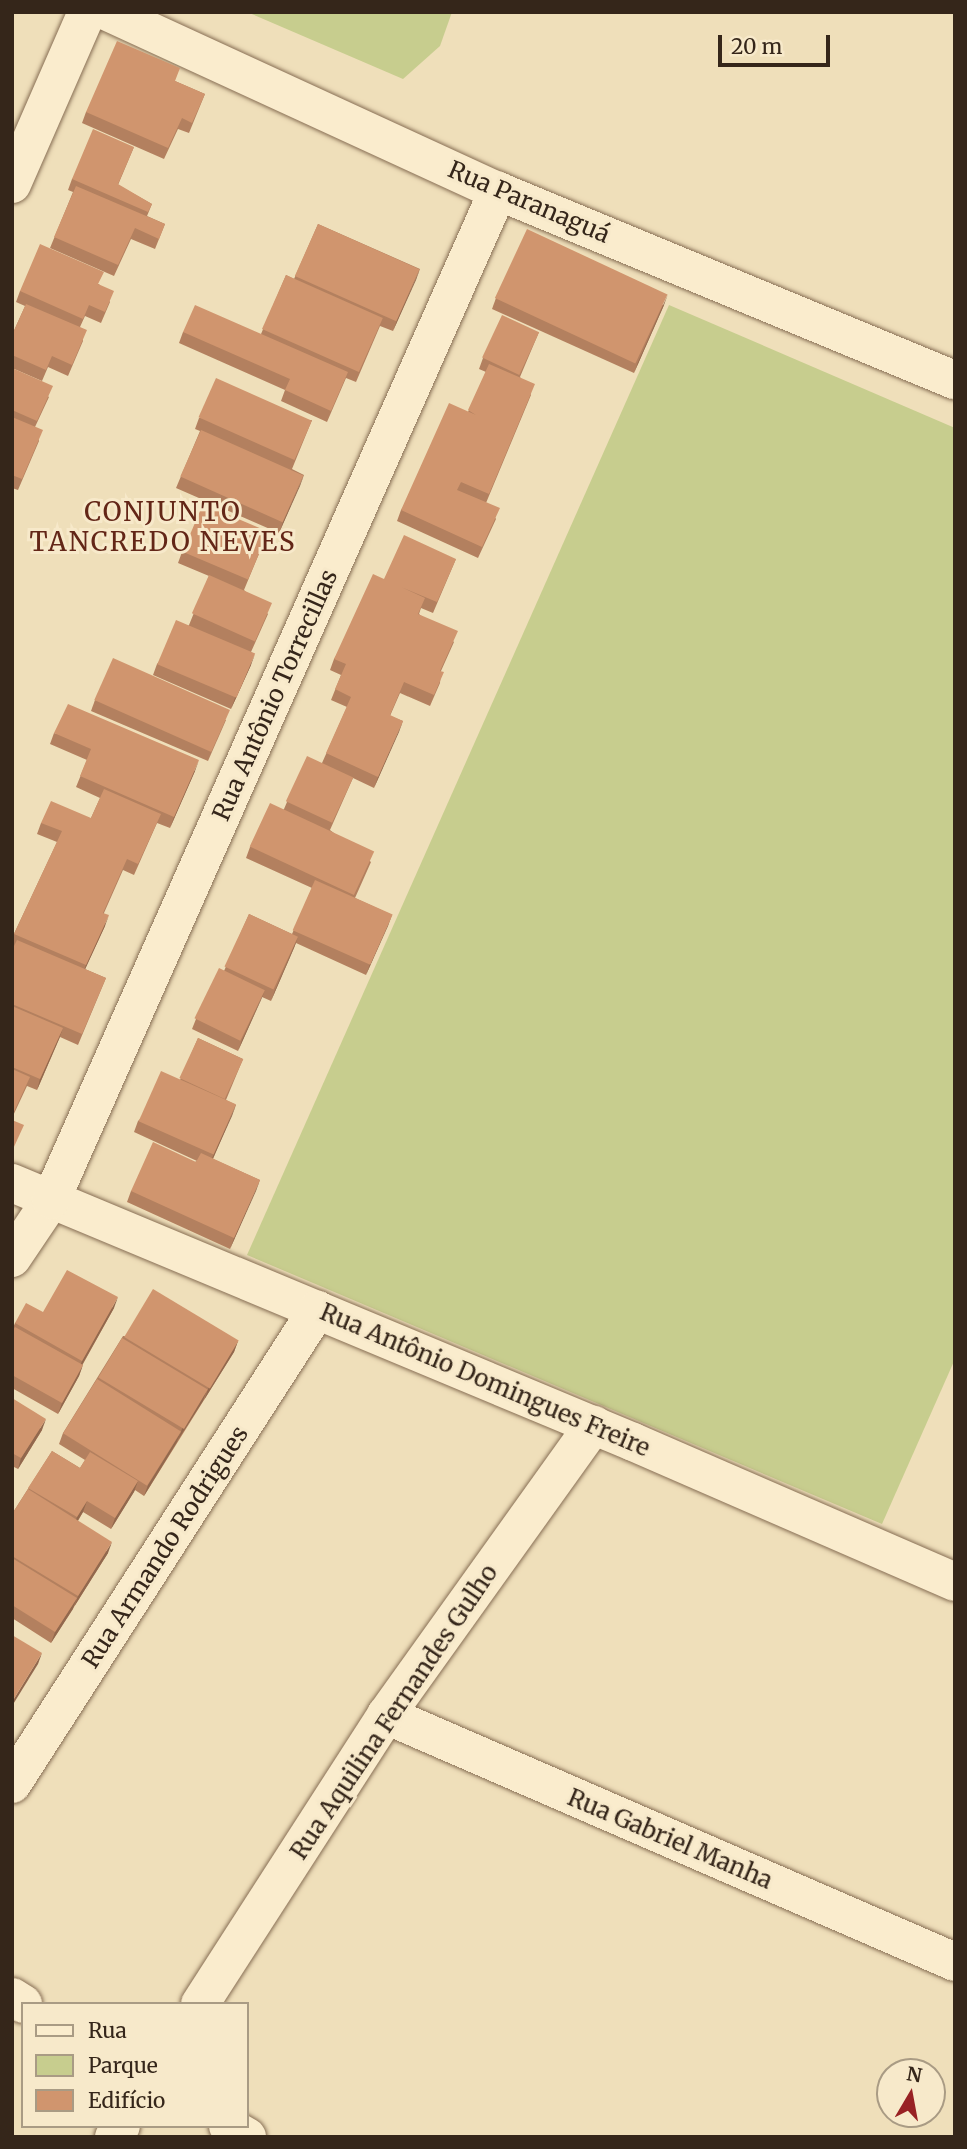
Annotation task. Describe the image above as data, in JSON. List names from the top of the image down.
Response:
{
  "streets": {
    "street": [
      "Rua Paranaguá",
      "Rua Antônio Torrecillas",
      "Rua Antônio Domingues Freire",
      "Rua Armando Rodrigues",
      "Rua Aquilina Fernandes Gulho",
      "Rua Gabriel Manha"
    ]
  },
  "crossings": [
    ["Rua Paranaguá", "Rua Antônio Torrecillas"],
    ["Rua Antônio Torrecillas", "Rua Antônio Domingues Freire"],
    ["Rua Antônio Domingues Freire", "Rua Armando Rodrigues"],
    ["Rua Antônio Domingues Freire", "Rua Aquilina Fernandes Gulho"],
    ["Rua Aquilina Fernandes Gulho", "Rua Gabriel Manha"]
  ],
  "districts": ["CONJUNTO TANCREDO NEVES"],
  "legend": ["Rua", "Parque", "Edifício"],
  "scale_bar": "20 m",
  "north": "top"
}
